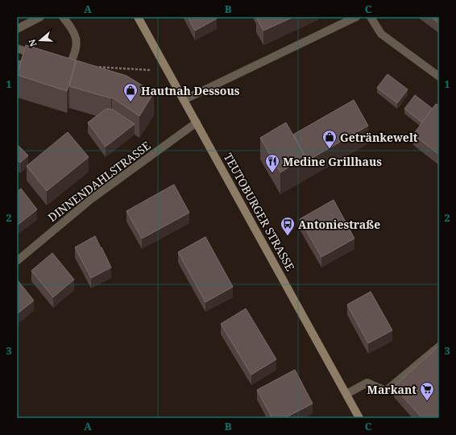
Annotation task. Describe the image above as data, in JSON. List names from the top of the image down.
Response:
{
  "streets": {
    "main road": ["TEUTOBURGER STRASSE"],
    "street": ["DINNENDAHLSTRASSE"]
  },
  "crossings": [
    ["DINNENDAHLSTRASSE", "TEUTOBURGER STRASSE"]
  ],
  "places": {
    "shop": ["Hautnah Dessous", "Getränkewelt"],
    "restaurant": ["Medine Grillhaus"],
    "bus stop": ["Antoniestraße"],
    "supermarket": ["Markant"]
  },
  "north": "left",
  "grid": {
    "columns": ["A", "B", "C"],
    "rows": ["1", "2", "3"]
  }
}
